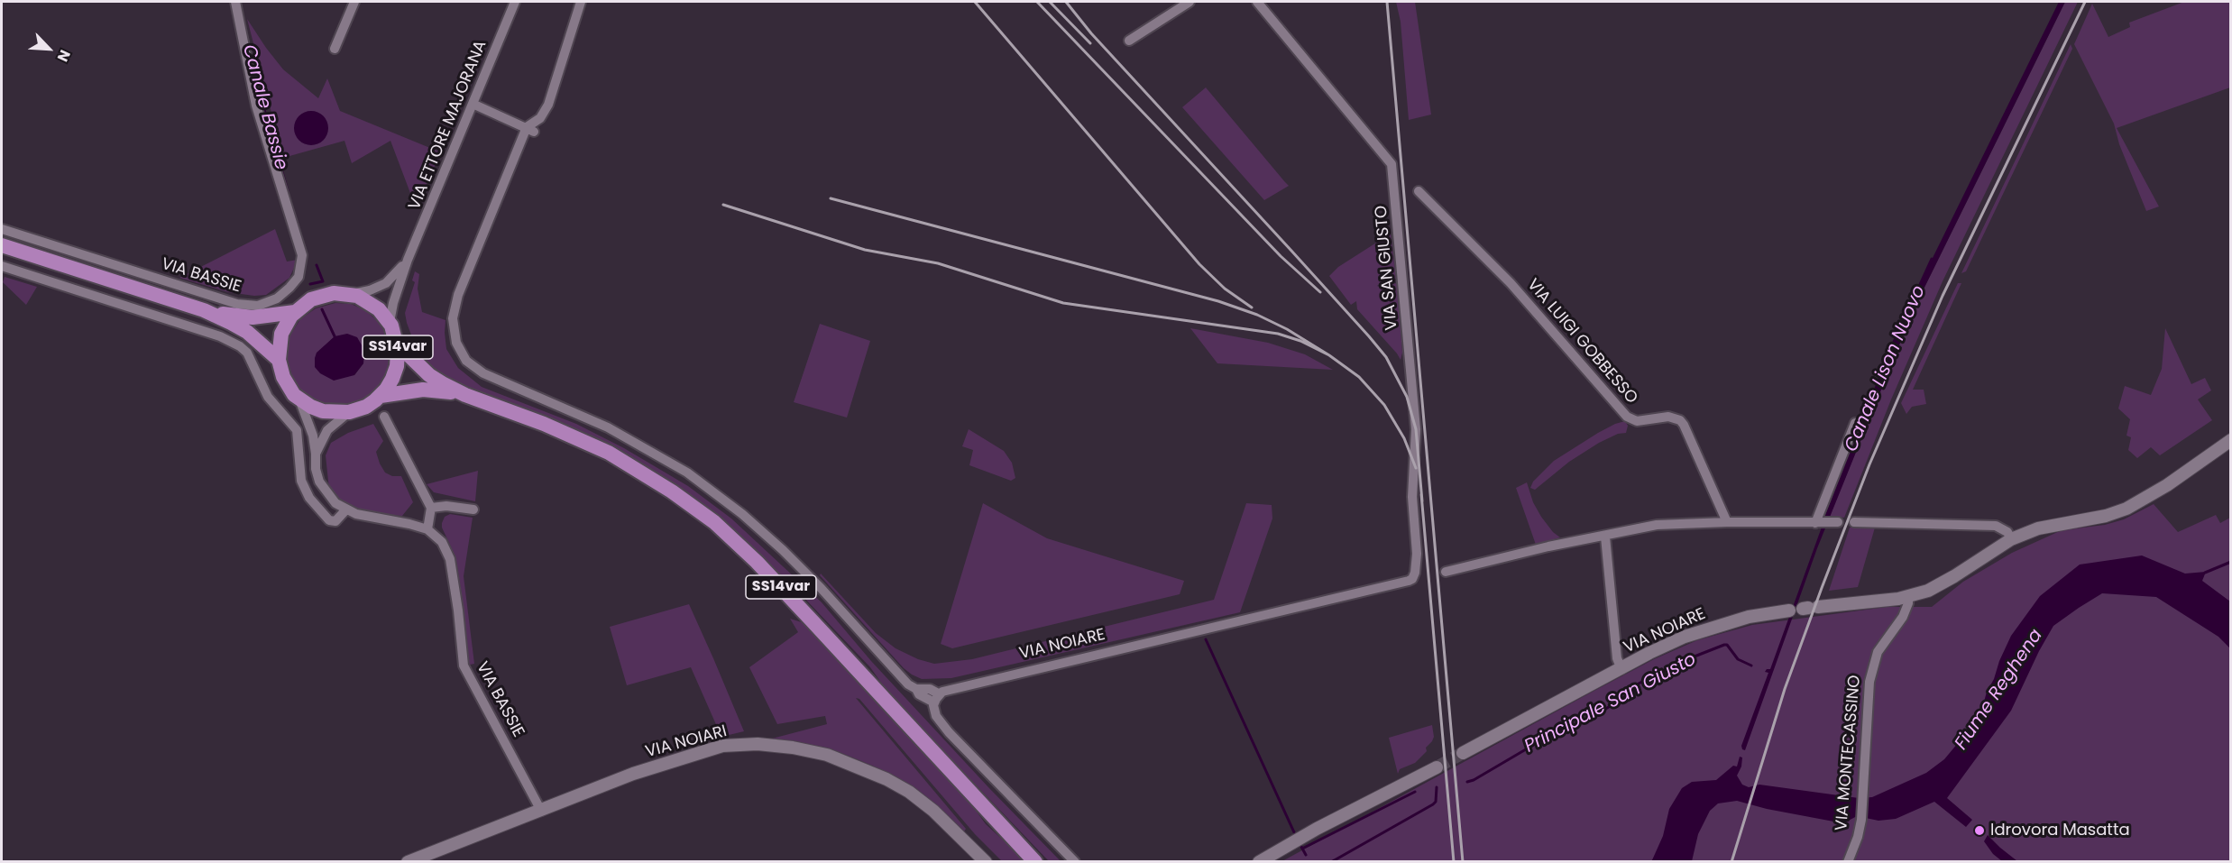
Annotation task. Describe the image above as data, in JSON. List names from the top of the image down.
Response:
{
  "streets": {
    "highway": ["SS14var"],
    "street": [
      "VIA ETTORE MAJORANA",
      "VIA SAN GIUSTO",
      "VIA BASSIE",
      "VIA LUIGI GOBBESSO",
      "VIA NOIARE",
      "VIA NOIARI",
      "VIA MONTECASSINO"
    ]
  },
  "crossings": [
    ["VIA ETTORE MAJORANA", "SS14var"],
    ["VIA SAN GIUSTO", "VIA NOIARE"],
    ["VIA BASSIE", "VIA NOIARI"]
  ],
  "water": [
    "Canale Bassie",
    "Canale Lison Nuovo",
    "Fiume Reghena",
    "Principale San Giusto"
  ],
  "places": ["Idrovora Masatta"],
  "north": "bottom right"
}
